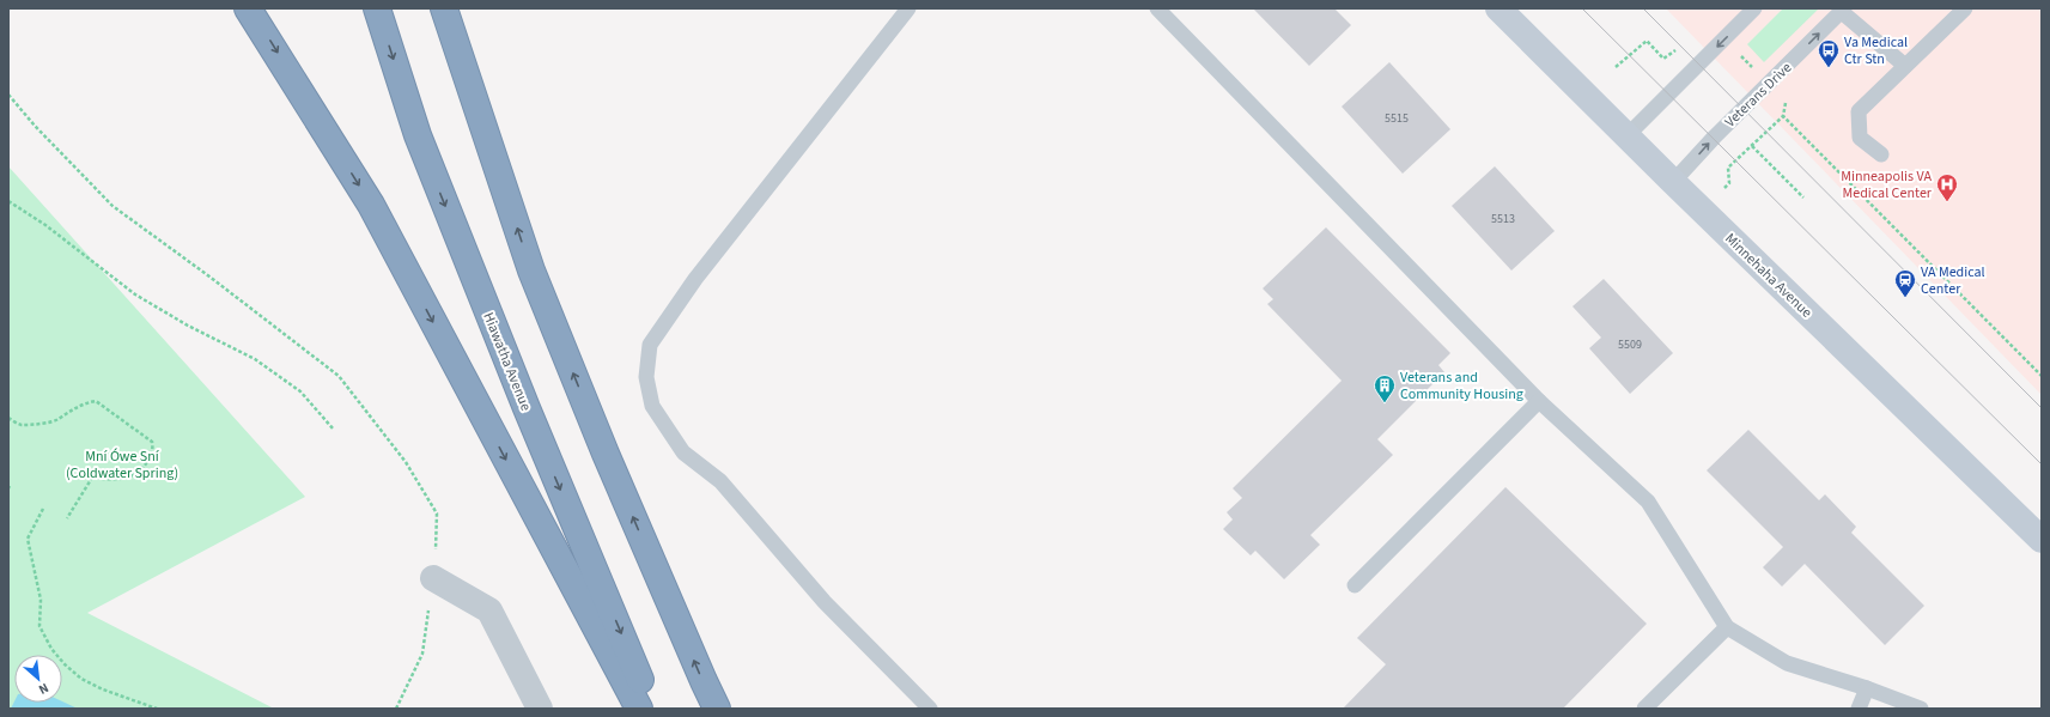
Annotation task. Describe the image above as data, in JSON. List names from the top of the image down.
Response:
{
  "streets": {
    "highway": ["Hiawatha Avenue"],
    "street": ["Minnehaha Avenue"],
    "lane": ["Veterans Drive"]
  },
  "crossings": [
    ["Veterans Drive", "Minnehaha Avenue"]
  ],
  "parks": ["Mní Ówe Sní (Coldwater Spring)"],
  "places": {
    "bus stop": ["Va Medical Ctr Stn"],
    "hospital": ["Minneapolis VA Medical Center"],
    "station": ["VA Medical Center"],
    "building": ["Veterans and Community Housing"]
  },
  "house_numbers": ["5515", "5513", "5509"],
  "north": "bottom right"
}
